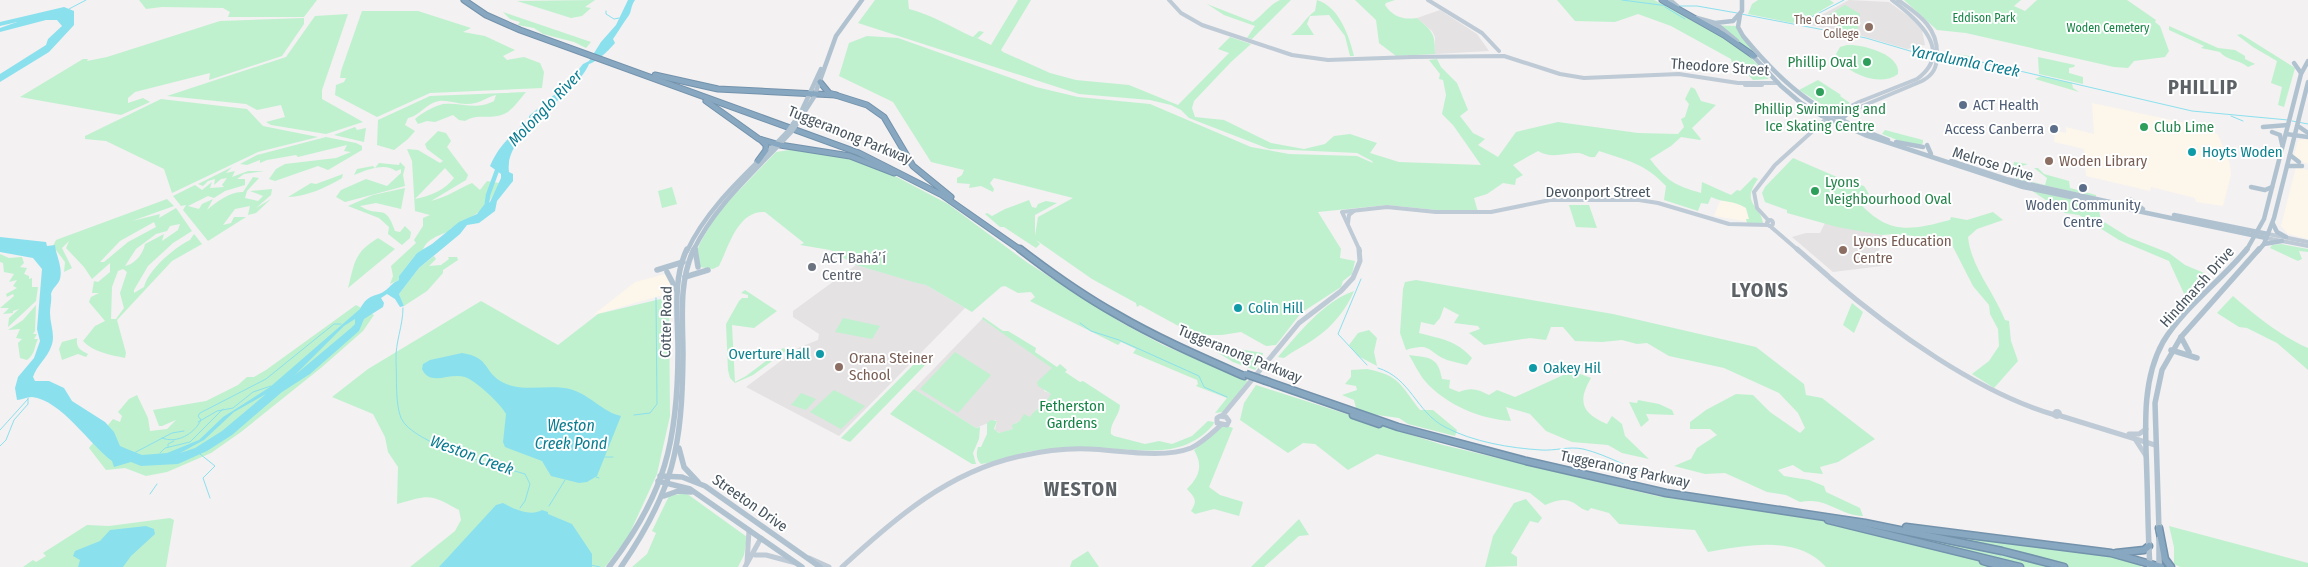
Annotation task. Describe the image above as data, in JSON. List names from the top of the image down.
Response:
{
  "streets": {
    "highway": ["Tuggeranong Parkway"],
    "main road": [
      "Theodore Street",
      "Melrose Drive",
      "Devonport Street",
      "Hindmarsh Drive",
      "Cotter Road",
      "Streeton Drive"
    ]
  },
  "crossings": [
    ["Theodore Street", "Melrose Drive"],
    ["Melrose Drive", "Hindmarsh Drive"],
    ["Cotter Road", "Streeton Drive"]
  ],
  "districts": ["PHILLIP", "LYONS", "WESTON"],
  "water": [
    "Yarralumla Creek",
    "Molonglo River",
    "Weston Creek Pond",
    "Weston Creek"
  ],
  "parks": ["Eddison Park", "Woden Cemetery", "Fetherston Gardens"],
  "places": [
    "The Canberra College",
    "Phillip Oval",
    "Phillip Swimming and Ice Skating Centre",
    "ACT Health",
    "Club Lime",
    "Access Canberra",
    "Hoyts Woden",
    "Woden Library",
    "Woden Community Centre",
    "Lyons Neighbourhood Oval",
    "Lyons Education Centre",
    "ACT Bahá’í Centre",
    "Colin Hill",
    "Overture Hall",
    "Orana Steiner School",
    "Oakey Hil"
  ]
}
